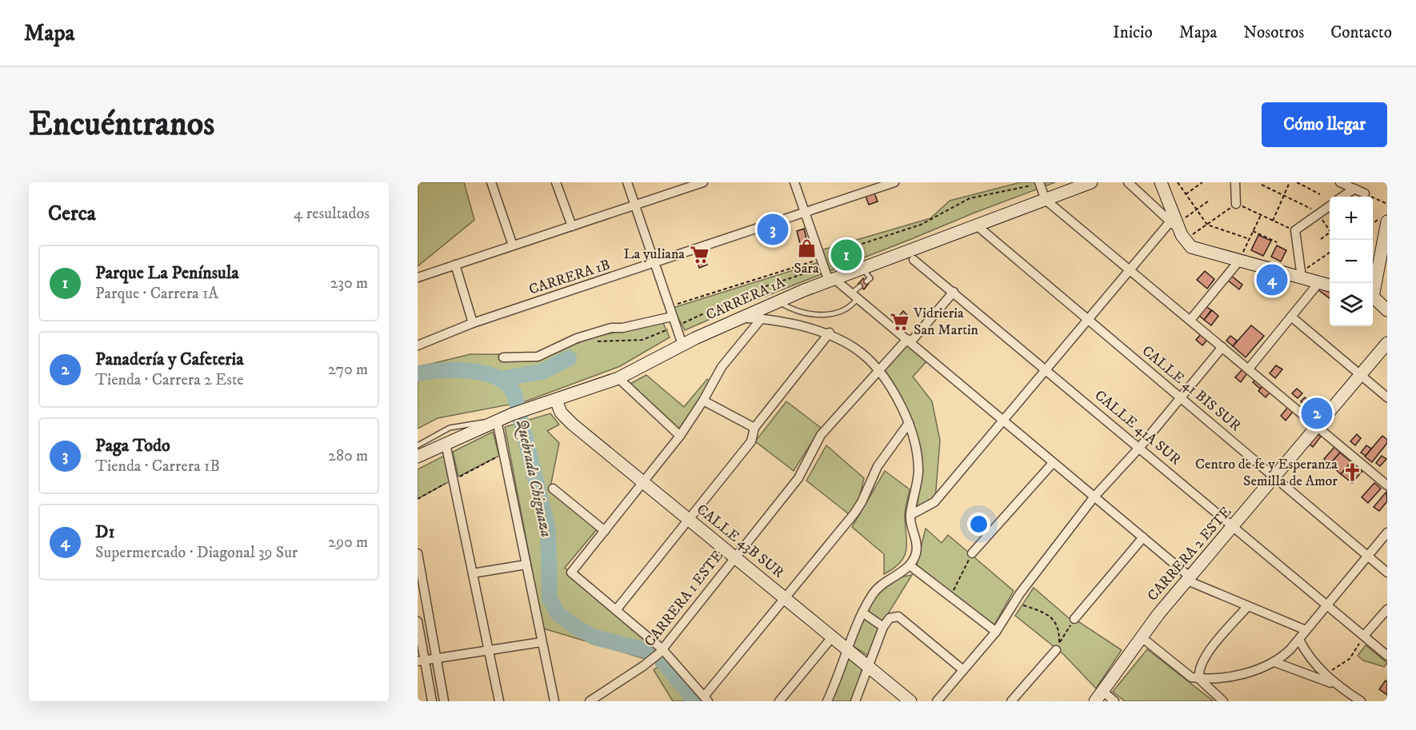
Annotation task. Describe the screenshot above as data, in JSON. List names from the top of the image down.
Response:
{
  "streets": {
    "street": [
      "CARRERA 1B",
      "CARRERA 1A",
      "CALLE 41 BIS SUR",
      "CALLE 41A SUR",
      "CALLE 43B SUR",
      "CARRERA 2 ESTE",
      "CARRERA 1 ESTE"
    ]
  },
  "crossings": [
    ["CARRERA 1A", "CALLE 41 BIS SUR"],
    ["CARRERA 1A", "CALLE 43B SUR"],
    ["CALLE 41 BIS SUR", "CARRERA 2 ESTE"],
    ["CALLE 41A SUR", "CARRERA 2 ESTE"],
    ["CALLE 41A SUR", "CARRERA 1 ESTE"],
    ["CALLE 43B SUR", "CARRERA 1 ESTE"]
  ],
  "water": ["Quebrada Chiguaza"],
  "places": {
    "shop": ["Sara"],
    "supermarket": ["La yuliana", "Vidrieria San Martin"],
    "church": ["Centro de fe y Esperanza Semilla de Amor"]
  },
  "page": {
    "header": "Mapa",
    "nav": [
      "Inicio",
      "Mapa",
      "Nosotros",
      "Contacto"
    ],
    "buttons": "Cómo llegar",
    "title": "Encuéntranos",
    "heading": ["Cerca", "4 resultados"],
    "map_buttons": ["+", "−"],
    "pins": [
      "3",
      "1",
      "4",
      "2"
    ],
    "list": [
      {
        "mark": "1",
        "name": "Parque La Península",
        "note": "Parque · Carrera 1A",
        "value": "230 m"
      },
      {
        "mark": "2",
        "name": "Panadería y Cafeteria",
        "note": "Tienda · Carrera 2 Este",
        "value": "270 m"
      },
      {
        "mark": "3",
        "name": "Paga Todo",
        "note": "Tienda · Carrera 1B",
        "value": "280 m"
      },
      {
        "mark": "4",
        "name": "D1",
        "note": "Supermercado · Diagonal 39 Sur",
        "value": "290 m"
      }
    ]
  }
}
